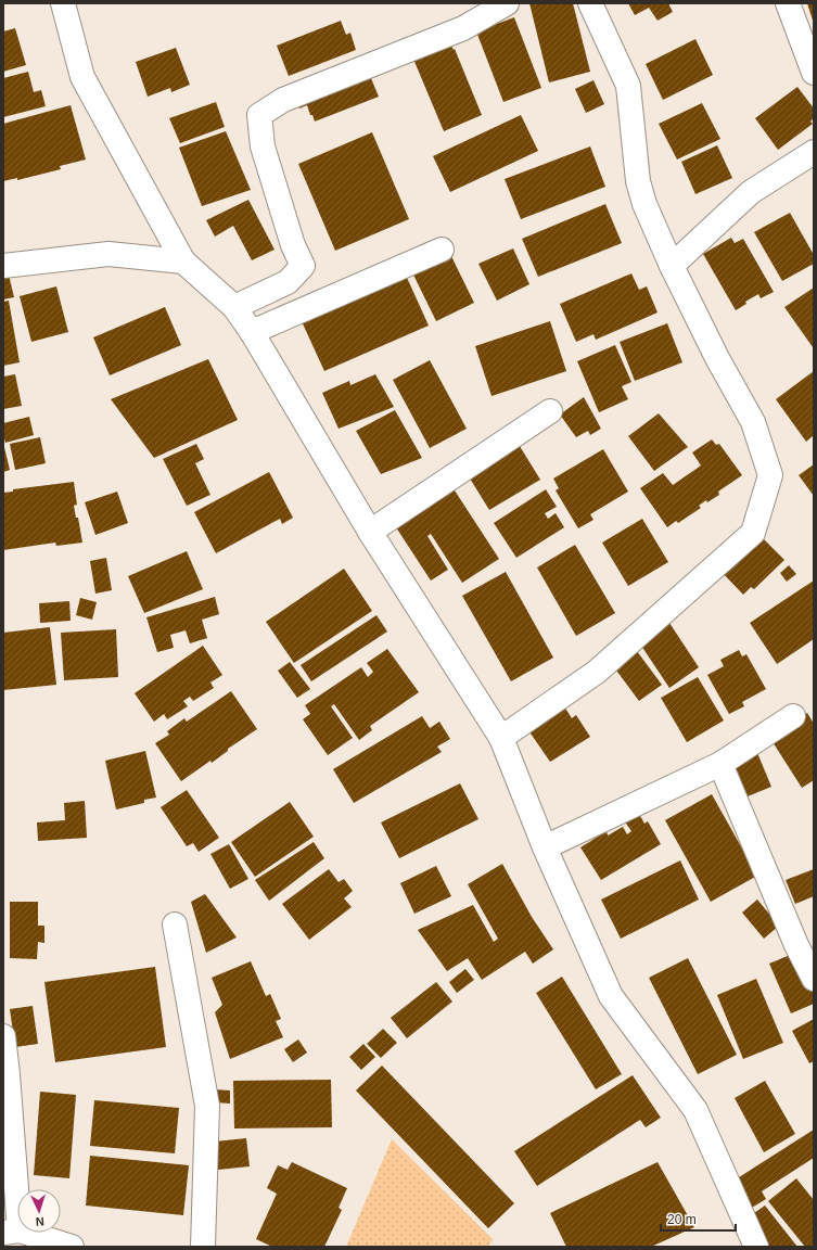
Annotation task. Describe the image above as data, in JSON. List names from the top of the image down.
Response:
{
  "scale_bar": "20 m",
  "north": "bottom"
}
